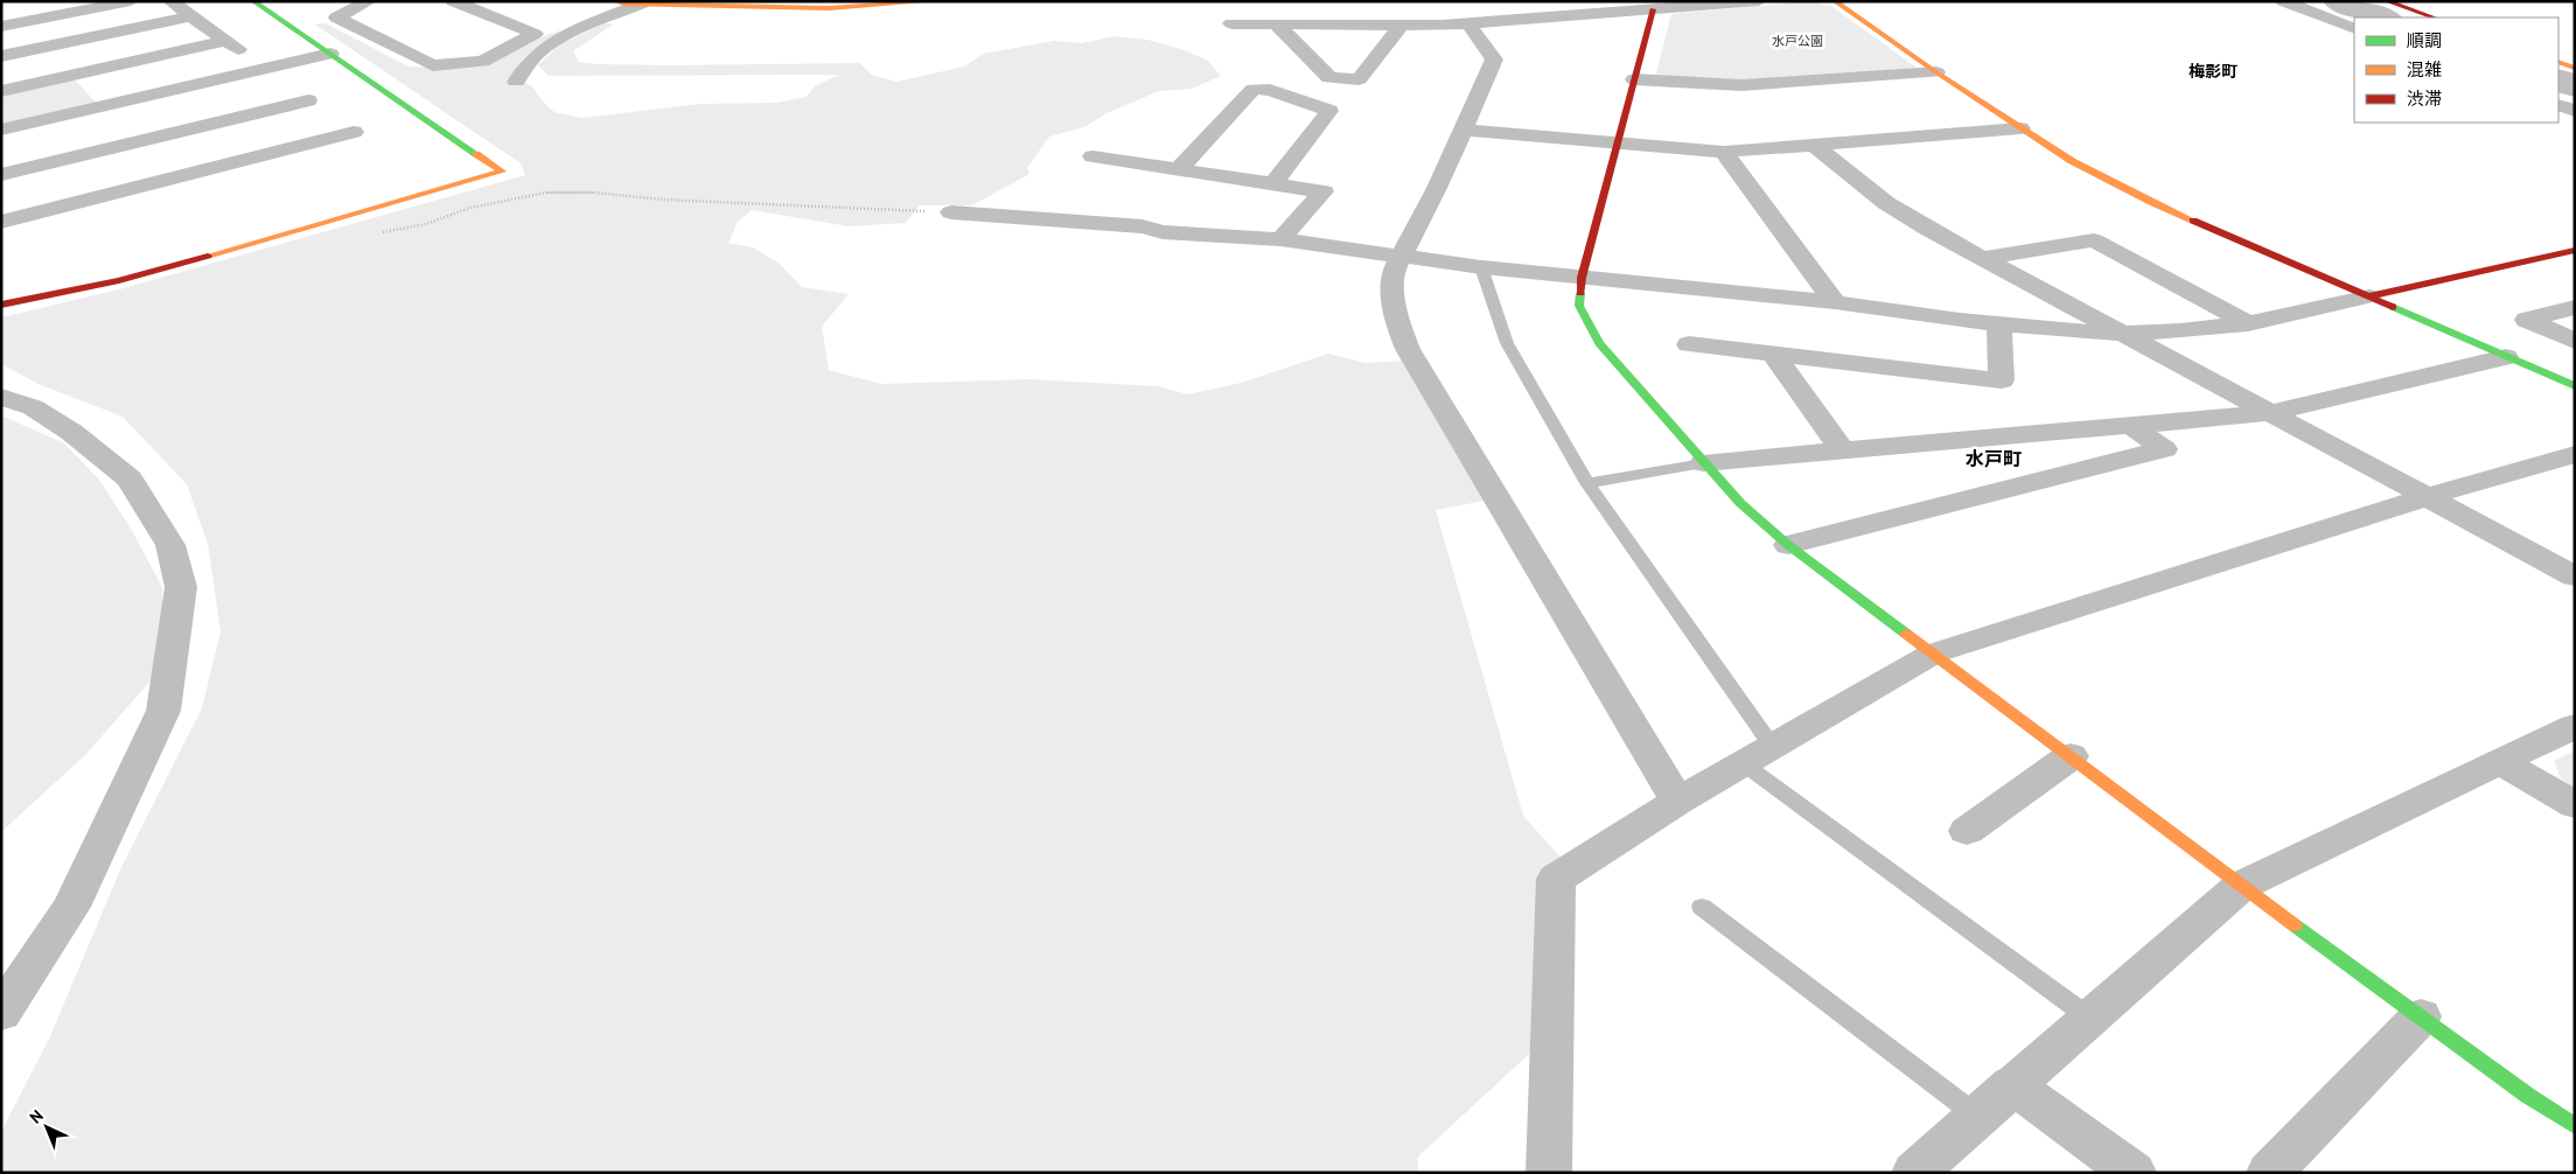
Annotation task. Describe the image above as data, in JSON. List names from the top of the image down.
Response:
{
  "districts": ["梅影町", "水戸町"],
  "parks": ["水戸公園"],
  "legend": ["順調", "混雑", "渋滞"],
  "north": "top left"
}
